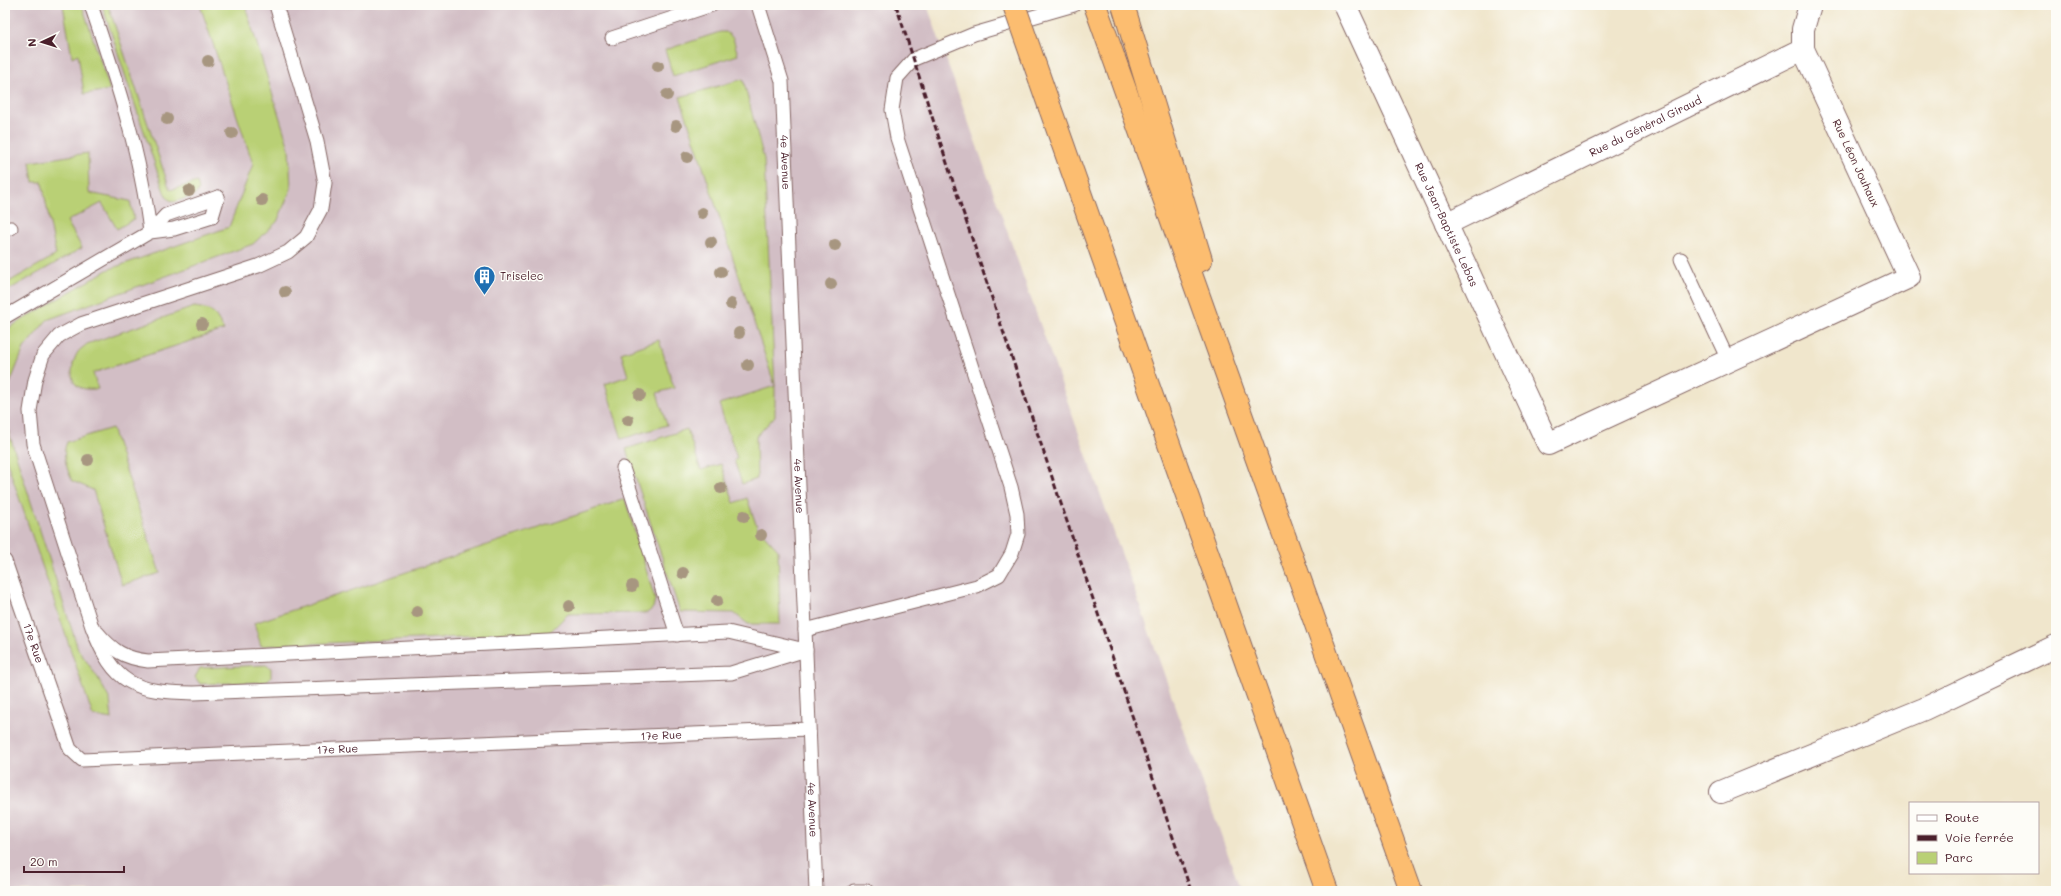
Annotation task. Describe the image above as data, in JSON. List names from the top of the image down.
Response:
{
  "streets": {
    "street": ["Rue du Général Giraud", "Rue Léon Jouhaux", "Rue Jean-Baptiste Lebas"],
    "lane": ["4e Avenue", "17e Rue"]
  },
  "crossings": [
    ["Rue du Général Giraud", "Rue Léon Jouhaux"],
    ["Rue du Général Giraud", "Rue Jean-Baptiste Lebas"],
    ["4e Avenue", "17e Rue"],
    ["Rue Léon Jouhaux", "Rue Jean-Baptiste Lebas"]
  ],
  "places": {
    "building": ["Triselec"]
  },
  "legend": ["Route", "Voie ferrée", "Parc"],
  "scale_bar": "20 m",
  "north": "left"
}
